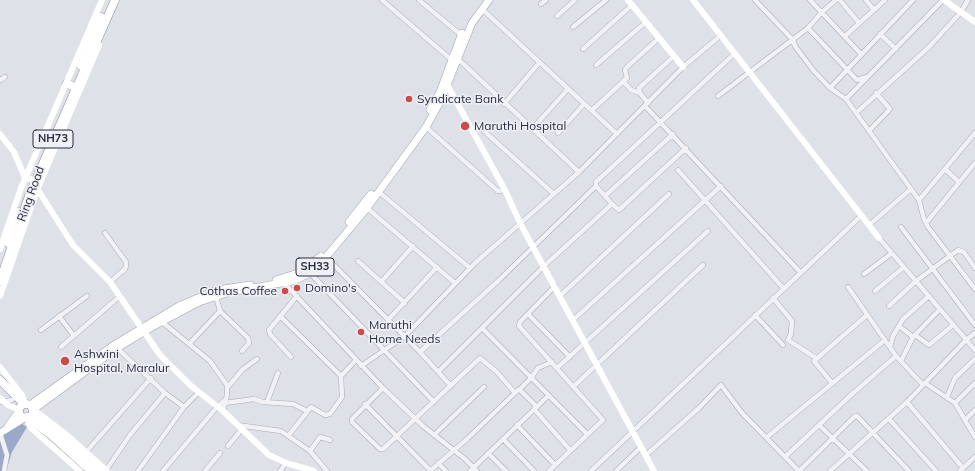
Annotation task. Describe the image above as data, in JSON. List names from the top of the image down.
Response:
{
  "streets": {
    "highway": ["NH73", "Ring Road"],
    "main road": ["SH33"]
  },
  "places": [
    "Syndicate Bank",
    "Maruthi Hospital",
    "Domino's",
    "Cothas Coffee",
    "Maruthi Home Needs",
    "Ashwini Hospital, Maralur"
  ]
}
